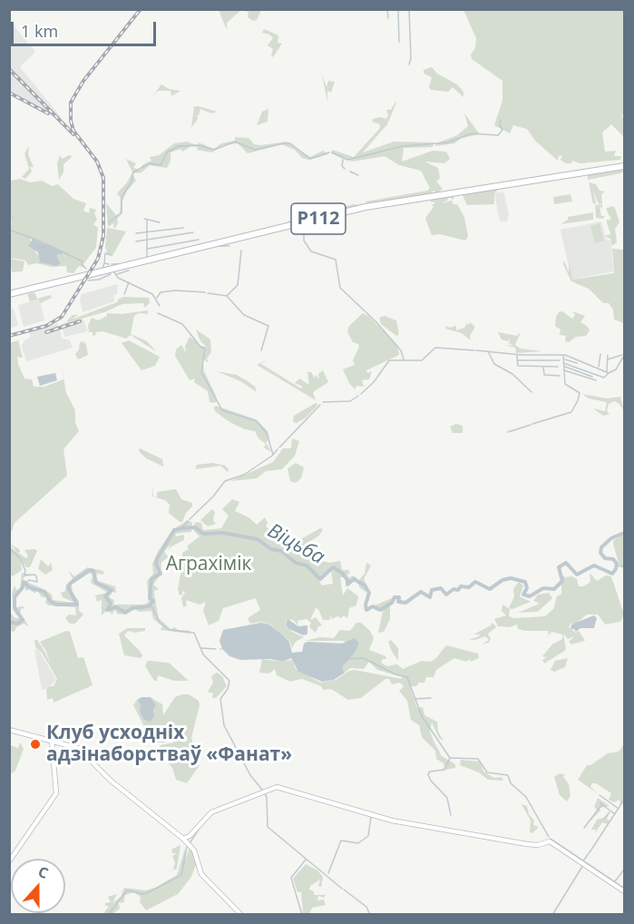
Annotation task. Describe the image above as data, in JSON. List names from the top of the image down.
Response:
{
  "streets": {
    "main road": ["Р112"]
  },
  "water": ["Віцьба"],
  "parks": ["Аграхімік"],
  "places": ["Клуб усходніх адзінаборстваў «Фанат»"],
  "scale_bar": "1 km",
  "north": "top"
}
